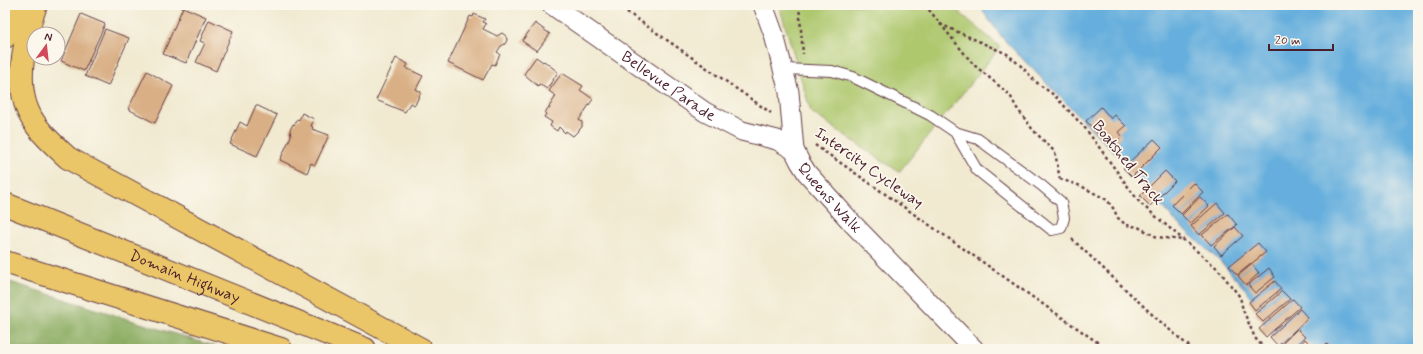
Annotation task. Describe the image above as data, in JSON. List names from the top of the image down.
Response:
{
  "streets": {
    "main road": ["Domain Highway"],
    "street": ["Bellevue Parade", "Queens Walk"],
    "path": ["Boatshed Track", "Intercity Cycleway"]
  },
  "crossings": [
    ["Bellevue Parade", "Queens Walk"],
    ["Intercity Cycleway", "Queens Walk"]
  ],
  "scale_bar": "20 m",
  "north": "top"
}
